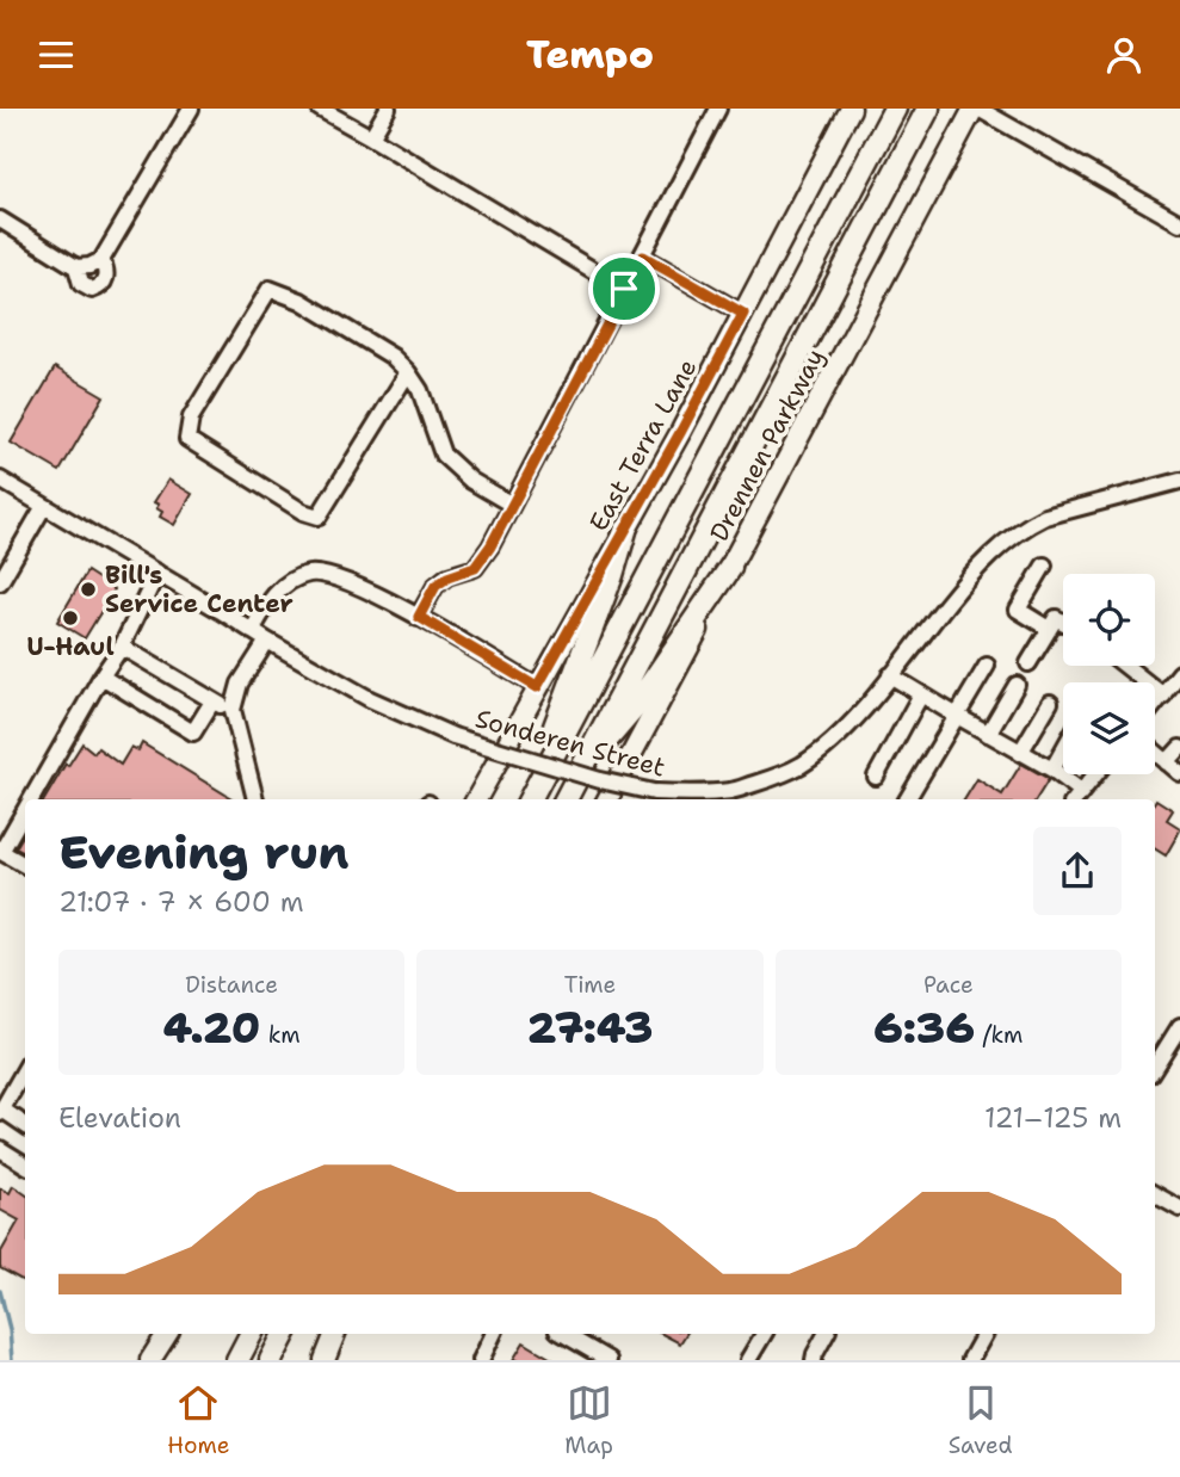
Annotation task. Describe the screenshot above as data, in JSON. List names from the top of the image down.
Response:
{
  "streets": {
    "main road": ["East Terra Lane", "Drennen Parkway"],
    "street": ["Sonderen Street"]
  },
  "places": ["Bill's Service Center", "U-Haul"],
  "page": {
    "header": "Tempo",
    "heading": ["Evening run", "21:07 · 7 × 600 m"],
    "stats": [
      ["Distance", "4.20 km"],
      ["Time", "27:43"],
      ["Pace", "6:36 /km"]
    ],
    "chart": ["Elevation", "121–125 m"],
    "tabs": ["Home", "Map", "Saved"]
  }
}
